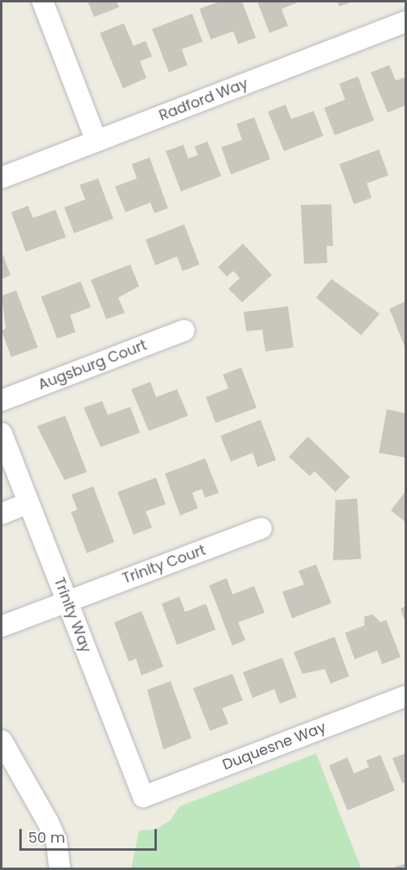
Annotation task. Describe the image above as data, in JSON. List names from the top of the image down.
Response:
{
  "streets": {
    "street": [
      "Radford Way",
      "Augsburg Court",
      "Trinity Court",
      "Trinity Way",
      "Duquesne Way"
    ]
  },
  "crossings": [
    ["Trinity Court", "Trinity Way"],
    ["Trinity Way", "Duquesne Way"]
  ],
  "scale_bar": "50 m"
}
